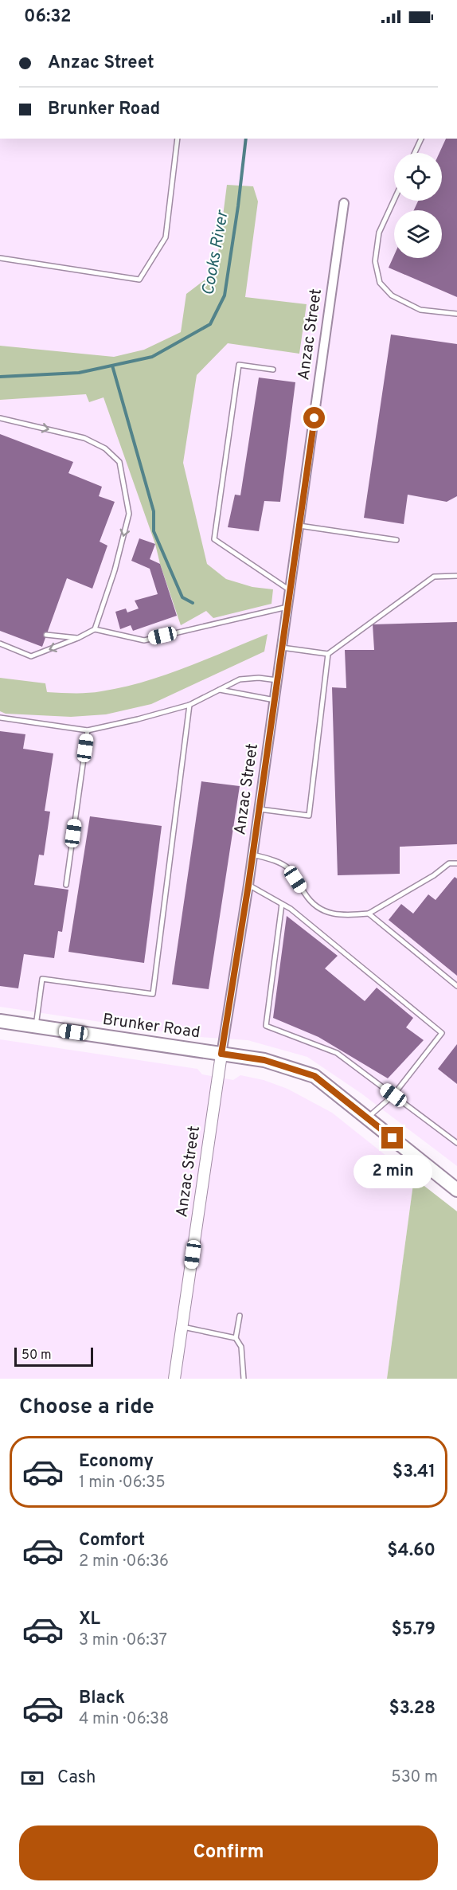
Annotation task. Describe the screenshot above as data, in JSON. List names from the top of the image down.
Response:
{
  "streets": {
    "main road": ["Brunker Road"],
    "street": ["Anzac Street"]
  },
  "crossings": [
    ["Anzac Street", "Brunker Road"]
  ],
  "water": ["Cooks River"],
  "scale_bar": "50 m",
  "page": {
    "status": "06:32",
    "banner": ["Anzac Street", "Brunker Road"],
    "bubble": "2 min",
    "scale": "50 m",
    "heading": "Choose a ride",
    "list": [
      {
        "name": "Economy",
        "note": "1 min · 06:35",
        "value": "$3.41"
      },
      {
        "name": "Comfort",
        "note": "2 min · 06:36",
        "value": "$4.60"
      },
      {
        "name": "XL",
        "note": "3 min · 06:37",
        "value": "$5.79"
      },
      {
        "name": "Black",
        "note": "4 min · 06:38",
        "value": "$3.28"
      }
    ],
    "pay": ["Cash", "530 m"],
    "buttons": "Confirm"
  }
}
